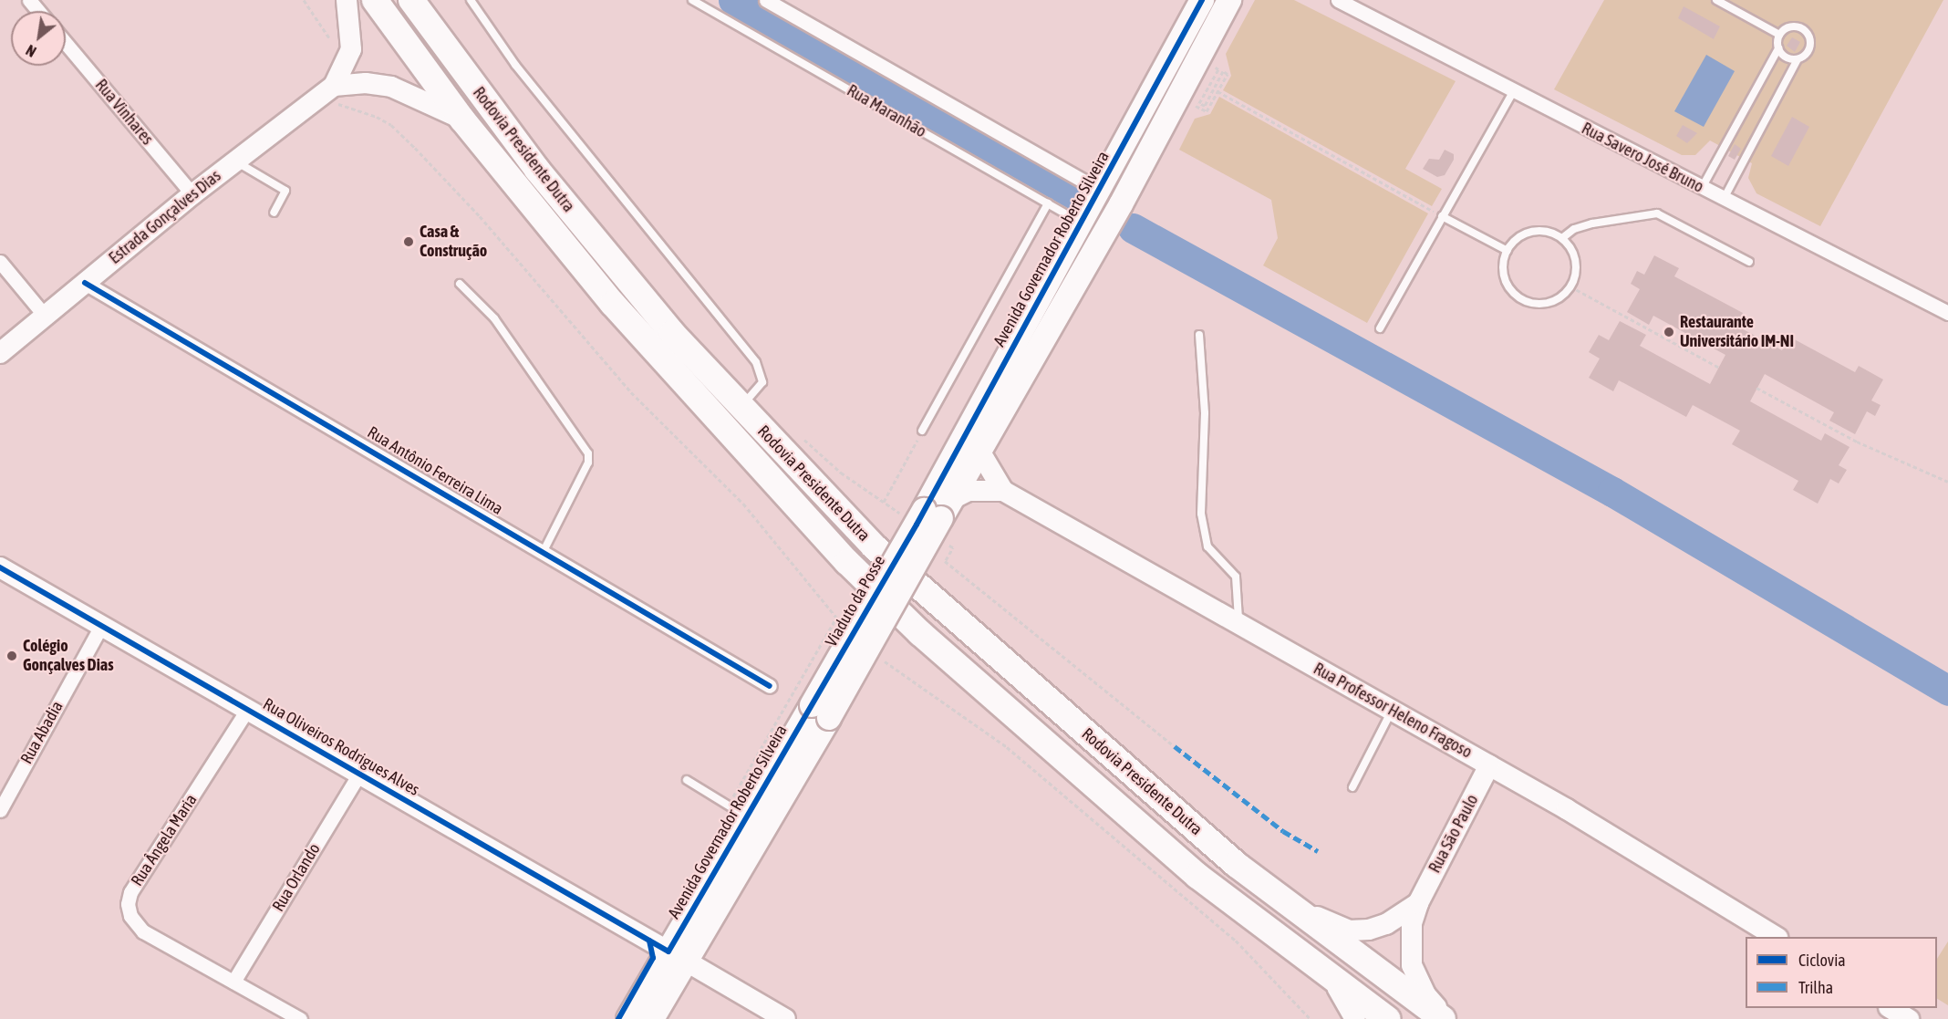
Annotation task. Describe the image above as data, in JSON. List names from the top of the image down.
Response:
{
  "streets": {
    "highway": ["Rodovia Presidente Dutra"],
    "main road": ["Avenida Governador Roberto Silveira", "Viaduto da Posse"],
    "street": [
      "Rua Vinhares",
      "Rua Savero José Bruno",
      "Estrada Gonçalves Dias",
      "Rua Antônio Ferreira Lima",
      "Rua Professor Heleno Fragoso",
      "Rua Abadia",
      "Rua Oliveiros Rodrigues Alves",
      "Rua São Paulo",
      "Rua Ângela Maria",
      "Rua Orlando"
    ],
    "lane": ["Rua Maranhão"]
  },
  "crossings": [
    ["Rua Maranhão", "Avenida Governador Roberto Silveira"],
    ["Rua Vinhares", "Estrada Gonçalves Dias"],
    ["Rodovia Presidente Dutra", "Rua São Paulo"],
    ["Estrada Gonçalves Dias", "Rua Antônio Ferreira Lima"],
    ["Avenida Governador Roberto Silveira", "Viaduto da Posse"],
    ["Avenida Governador Roberto Silveira", "Rua Oliveiros Rodrigues Alves"],
    ["Rua Professor Heleno Fragoso", "Rua São Paulo"],
    ["Rua Abadia", "Rua Oliveiros Rodrigues Alves"],
    ["Rua Oliveiros Rodrigues Alves", "Rua Ângela Maria"],
    ["Rua Oliveiros Rodrigues Alves", "Rua Orlando"],
    ["Rua Ângela Maria", "Rua Orlando"]
  ],
  "places": ["Casa & Construção", "Restaurante Universitário IM-NI", "Colégio Gonçalves Dias"],
  "legend": ["Ciclovia", "Trilha"],
  "north": "bottom left"
}
